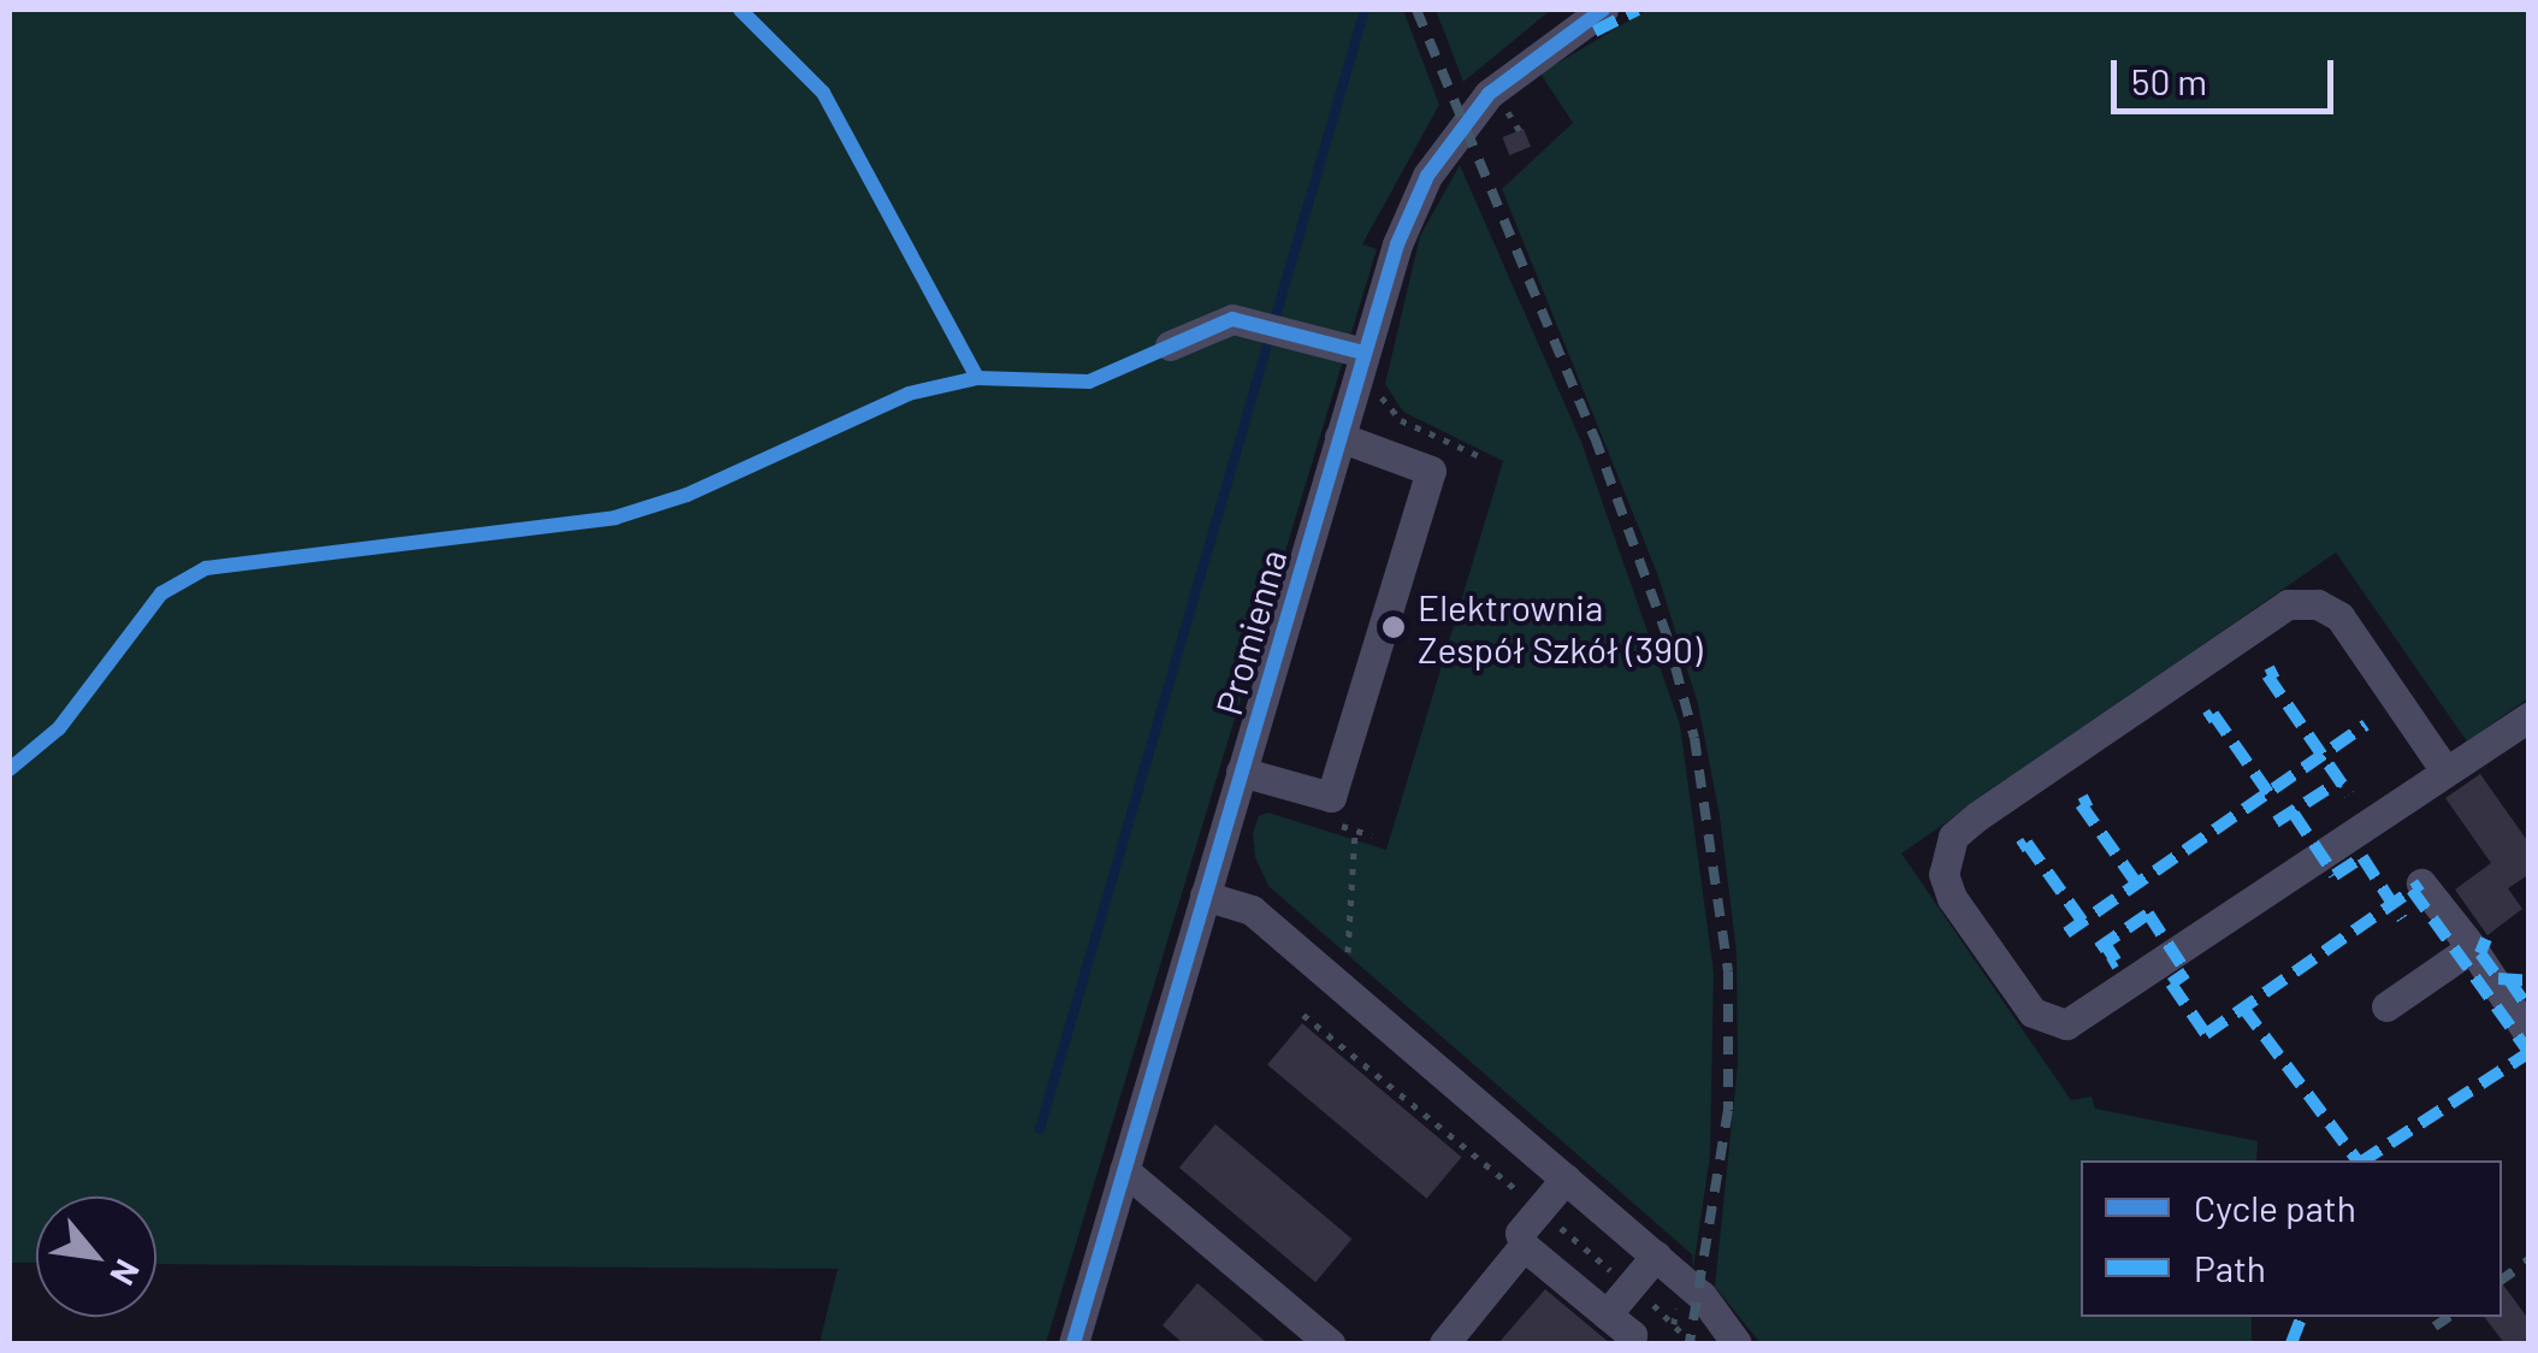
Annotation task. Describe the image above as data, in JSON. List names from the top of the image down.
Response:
{
  "streets": {
    "street": ["Promienna"]
  },
  "places": ["Elektrownia Zespół Szkół (390)"],
  "legend": ["Cycle path", "Path"],
  "scale_bar": "50 m",
  "north": "bottom right"
}
